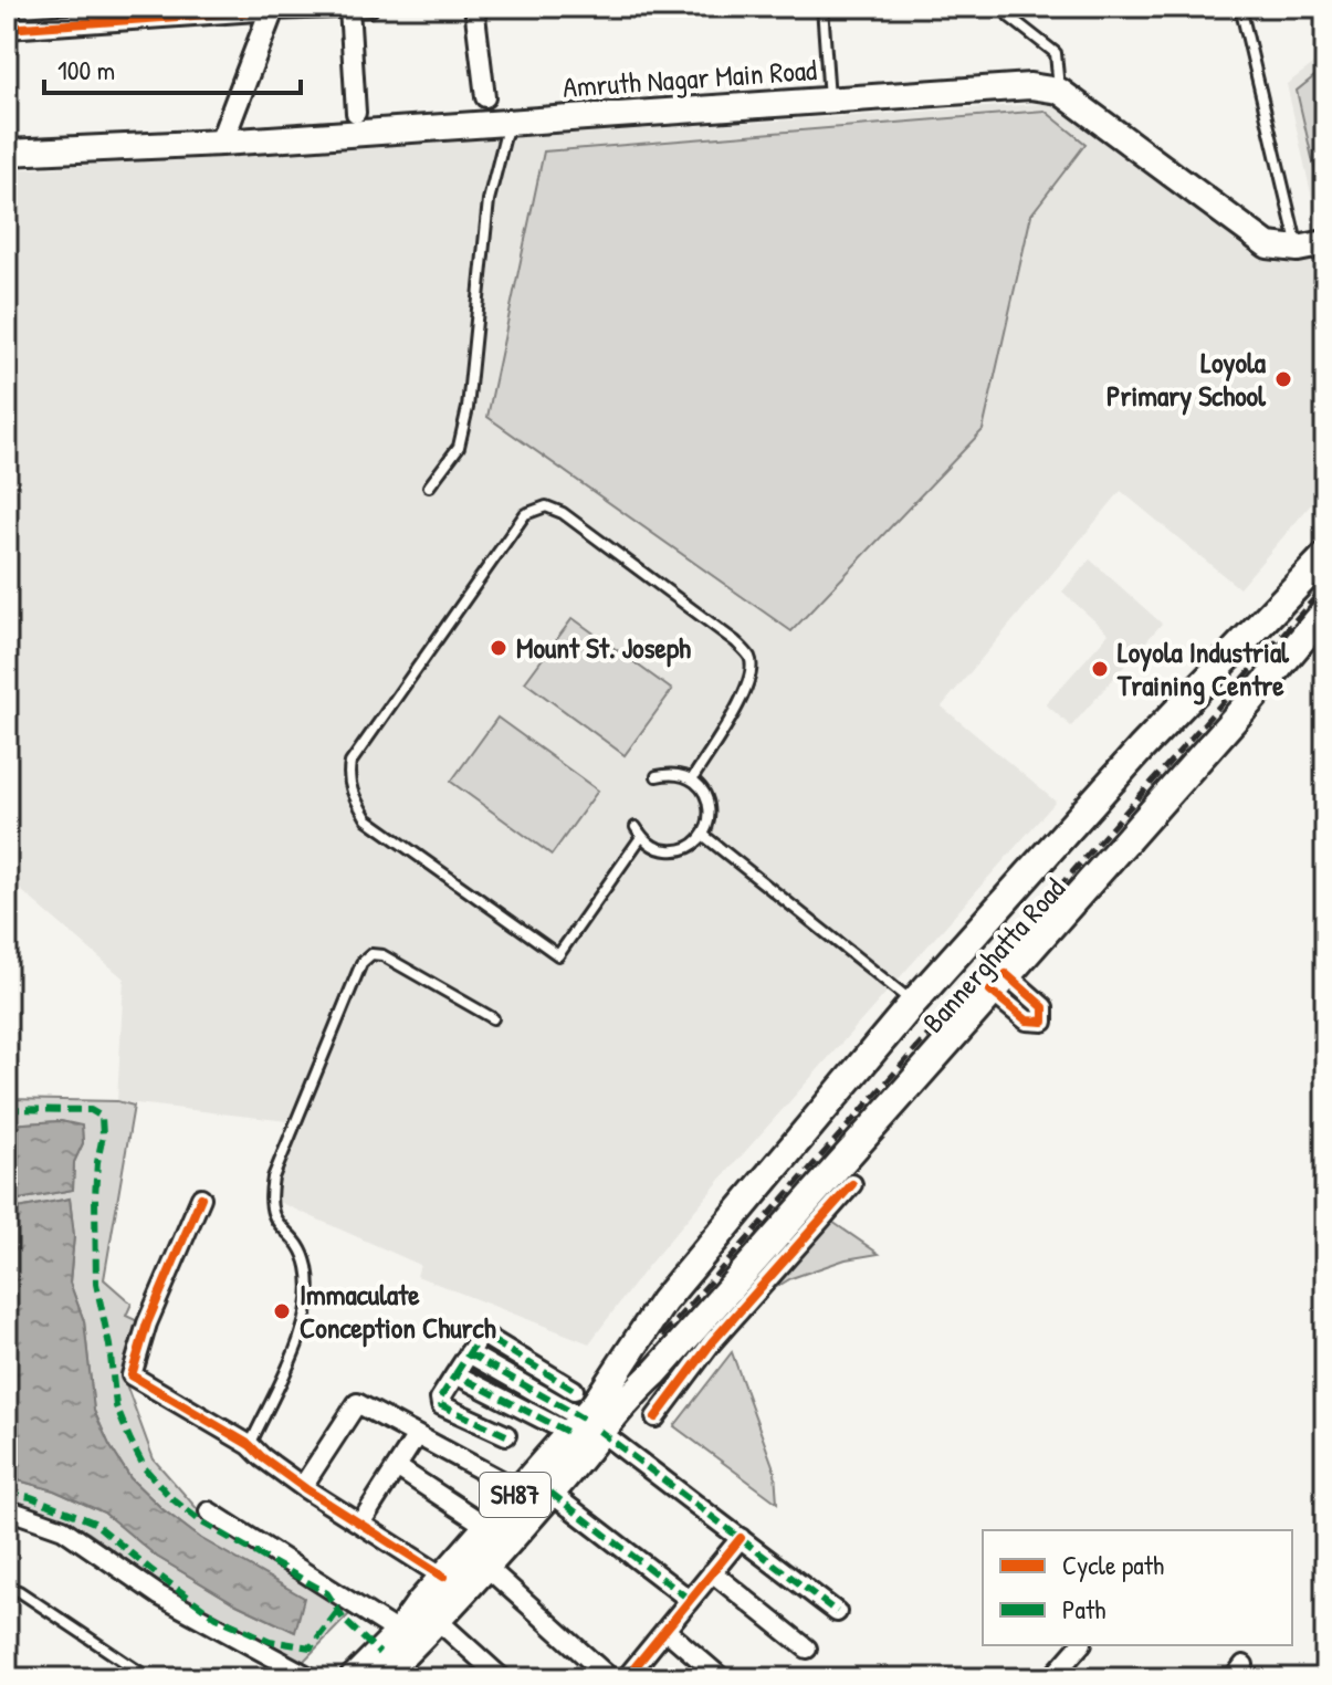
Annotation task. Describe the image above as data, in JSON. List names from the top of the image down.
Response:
{
  "streets": {
    "main road": ["Amruth Nagar Main Road", "Bannerghatta Road", "SH87"]
  },
  "places": [
    "Loyola Primary School",
    "Mount St. Joseph",
    "Loyola Industrial Training Centre",
    "Immaculate Conception Church"
  ],
  "legend": ["Cycle path", "Path"],
  "scale_bar": "100 m"
}
